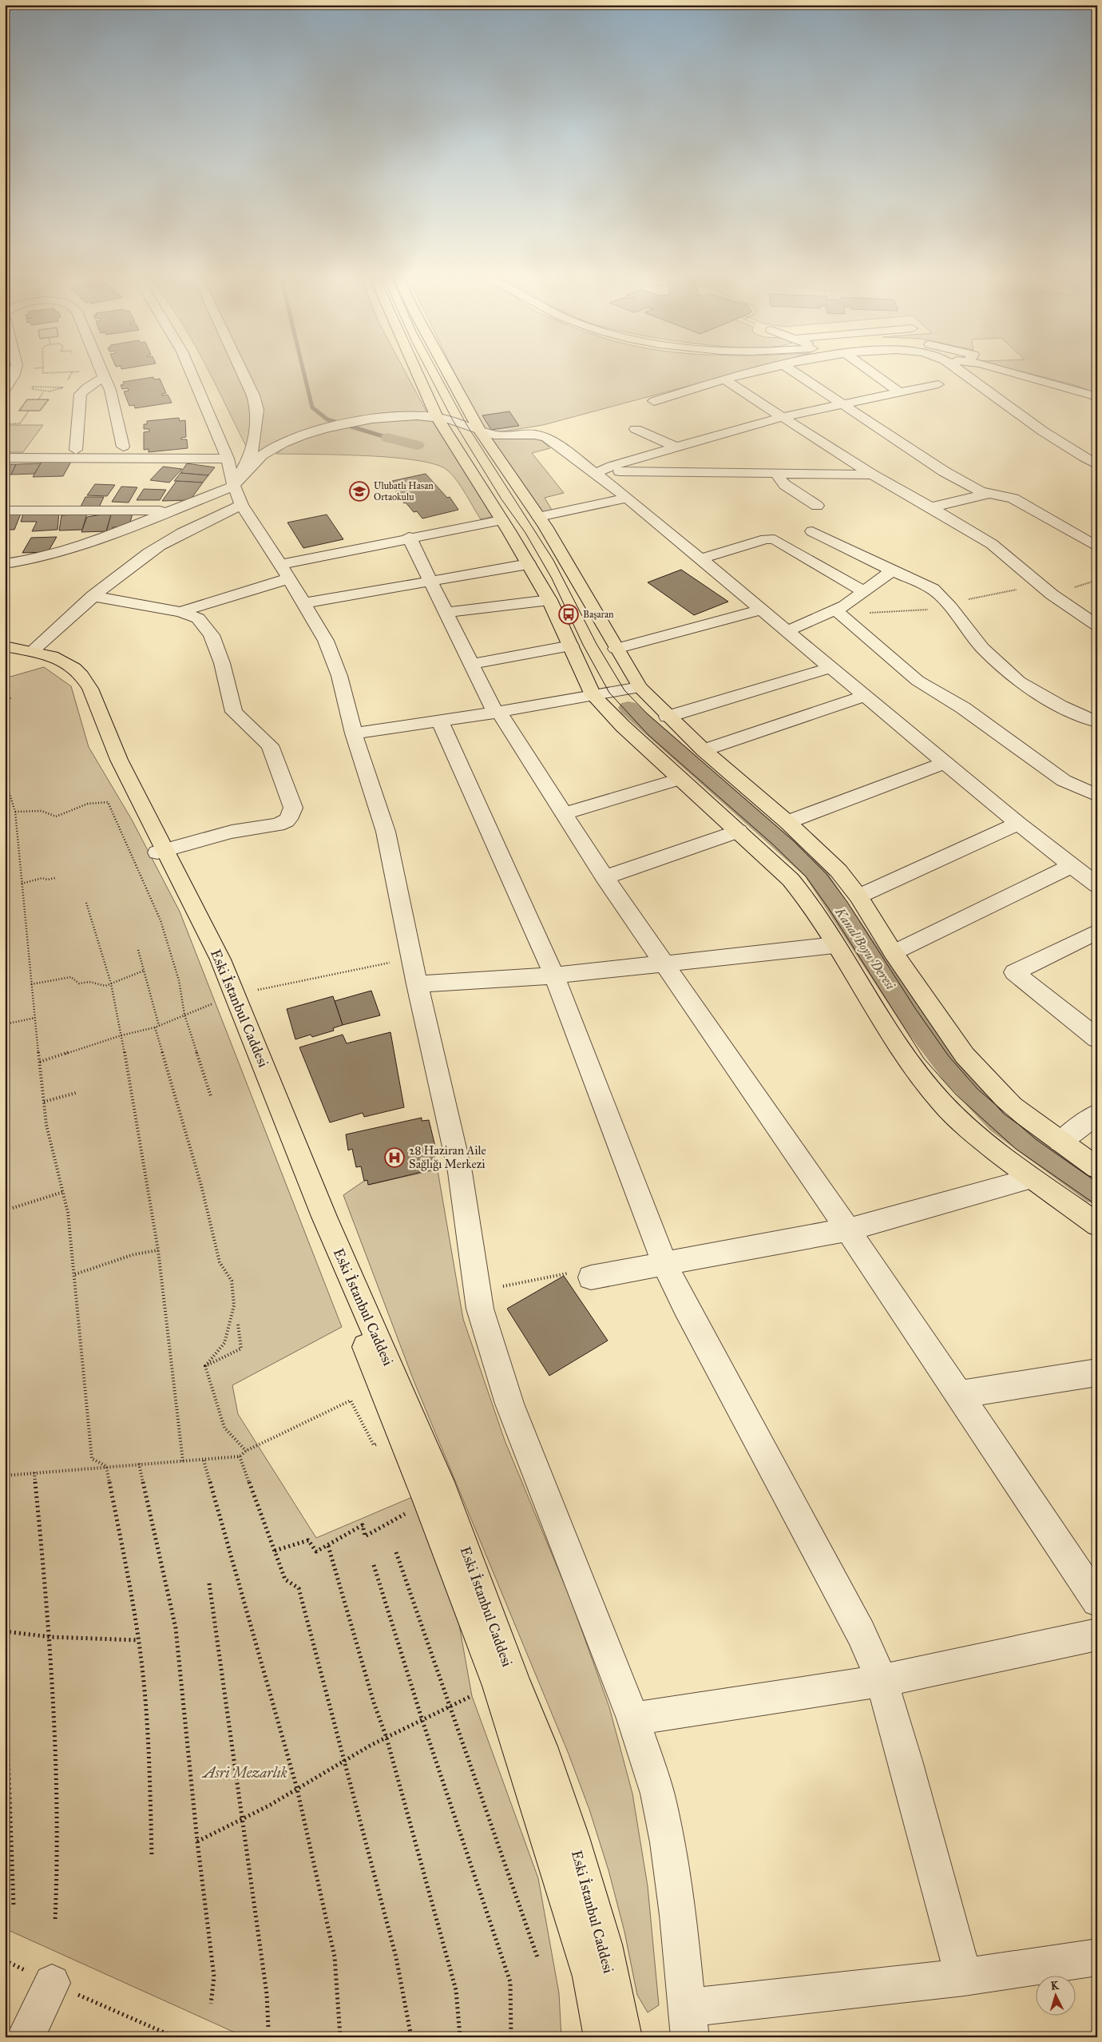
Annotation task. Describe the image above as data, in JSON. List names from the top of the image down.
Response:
{
  "streets": {
    "main road": ["Eski İstanbul Caddesi"]
  },
  "water": ["Kanal Boyu Deresi"],
  "parks": ["Asri Mezarlık"],
  "places": {
    "school or university": ["Ulubatlı Hasan Ortaokulu"],
    "bus stop": ["Başaran"],
    "hospital": ["28 Haziran Aile Sağlığı Merkezi"]
  },
  "north": "top"
}
